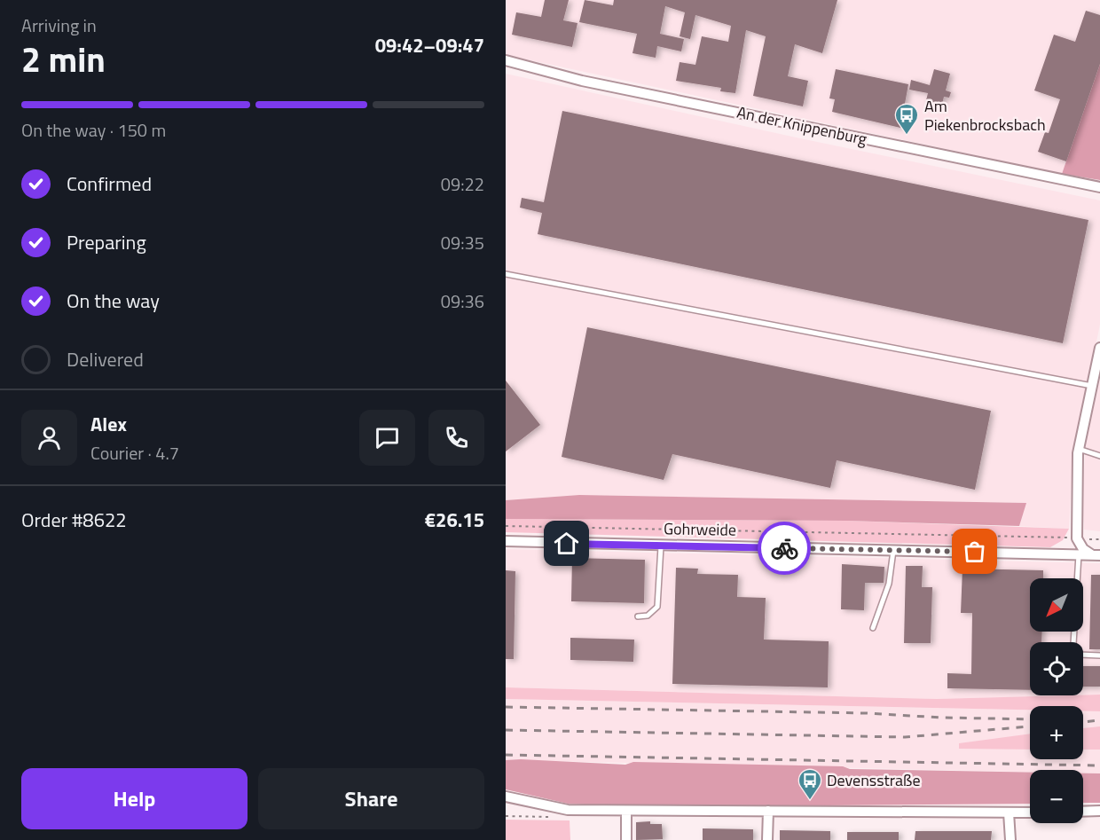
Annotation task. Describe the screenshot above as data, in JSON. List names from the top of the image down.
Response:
{
  "streets": {
    "street": ["An der Knippenburg", "Gohrweide"]
  },
  "places": {
    "bus stop": ["Am Piekenbrocksbach", "Devensstraße"]
  },
  "north": "bottom left",
  "page": {
    "heading": ["2 min", "Arriving in", "09:42–09:47"],
    "panel": [
      "Alex",
      "Courier · 4.7",
      "Order #8622",
      "€26.15"
    ],
    "bar": "On the way · 150 m",
    "list": [
      ["Confirmed", "09:22"],
      ["Preparing", "09:35"],
      ["On the way", "09:36"],
      "Delivered"
    ],
    "map_buttons": ["+", "−"],
    "buttons": ["Help", "Share"]
  }
}
